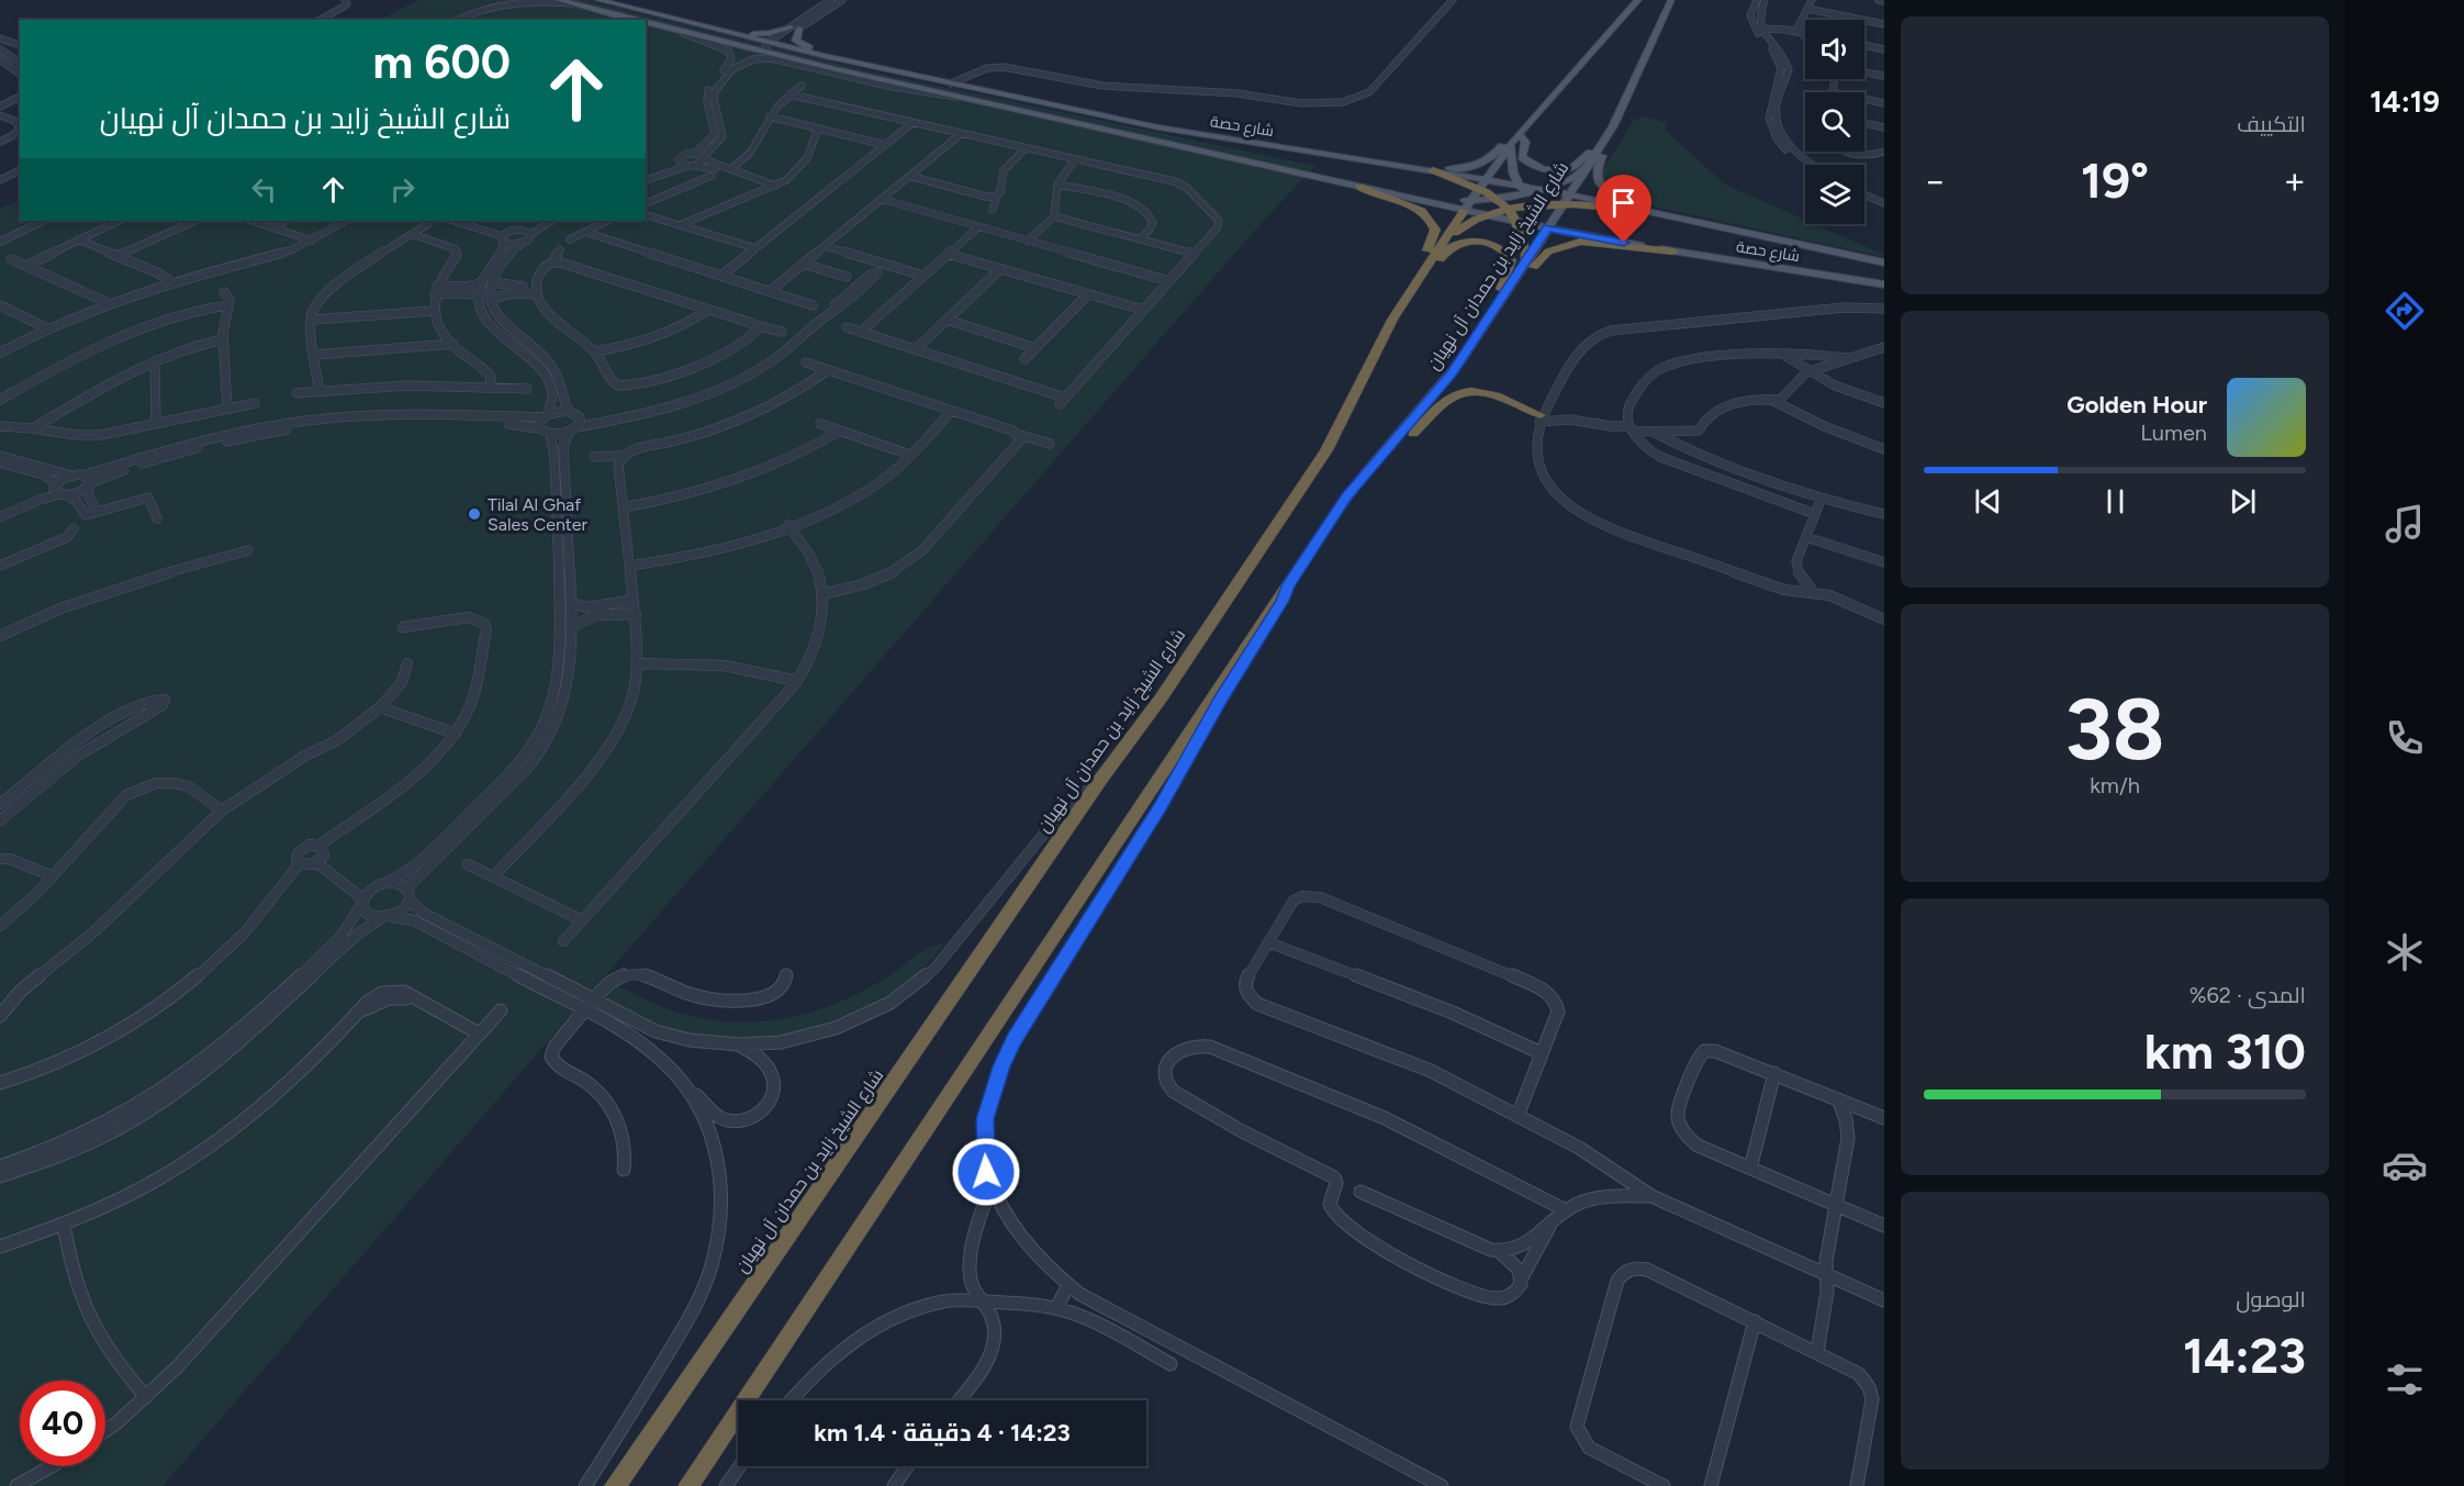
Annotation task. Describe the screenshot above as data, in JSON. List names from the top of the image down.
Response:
{
  "streets": {
    "highway": ["شارع الشيخ زايد بن حمدان آل نهيان"],
    "main road": ["شارع حصة"]
  },
  "crossings": [
    ["شارع حصة", "شارع الشيخ زايد بن حمدان آل نهيان"]
  ],
  "places": ["Tilal Al Ghaf Sales Center"],
  "page": {
    "tabs": "14:19",
    "tile": [
      "التكييف",
      ["38", "km/h"],
      ["المدى · 62%", "310 km"],
      ["الوصول", "14:23"]
    ],
    "turn": ["600 m", "شارع الشيخ زايد بن حمدان آل نهيان"],
    "heat": ["−", "19°", "+"],
    "song": ["Golden Hour", "Lumen"],
    "limit": "40",
    "trip": "14:23 · 4 دقيقة · 1.4 km"
  }
}
